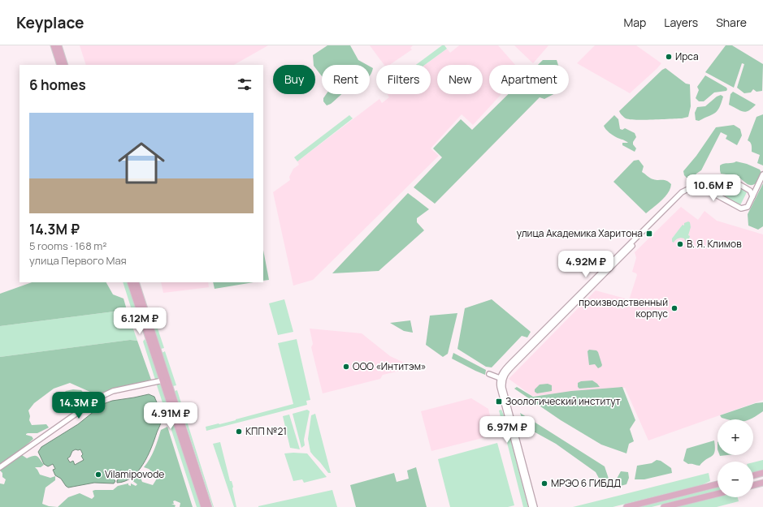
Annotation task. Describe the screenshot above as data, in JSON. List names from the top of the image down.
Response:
{
  "places": {
    "other": [
      "Ирса",
      "В. Я. Климов",
      "производственный корпус",
      "ООО «Интитэм»",
      "КПП №21",
      "Vilamipovode",
      "МРЭО 6 ГИБДД"
    ],
    "transit": ["улица Академика Харитона", "Зоологический институт"]
  },
  "page": {
    "header": "Keyplace",
    "nav": ["Map", "Layers", "Share"],
    "chip": [
      "Buy",
      "Rent",
      "Filters",
      "New",
      "Apartment"
    ],
    "heading": "6 homes",
    "list": [
      {
        "name": "14.3M ₽",
        "note": "5 rooms · 168 m² · улица Первого Мая"
      }
    ],
    "price": [
      "10.6M ₽",
      "4.92M ₽",
      "6.12M ₽",
      "14.3M ₽",
      "4.91M ₽",
      "6.97M ₽"
    ],
    "map_buttons": ["+", "−"]
  }
}
